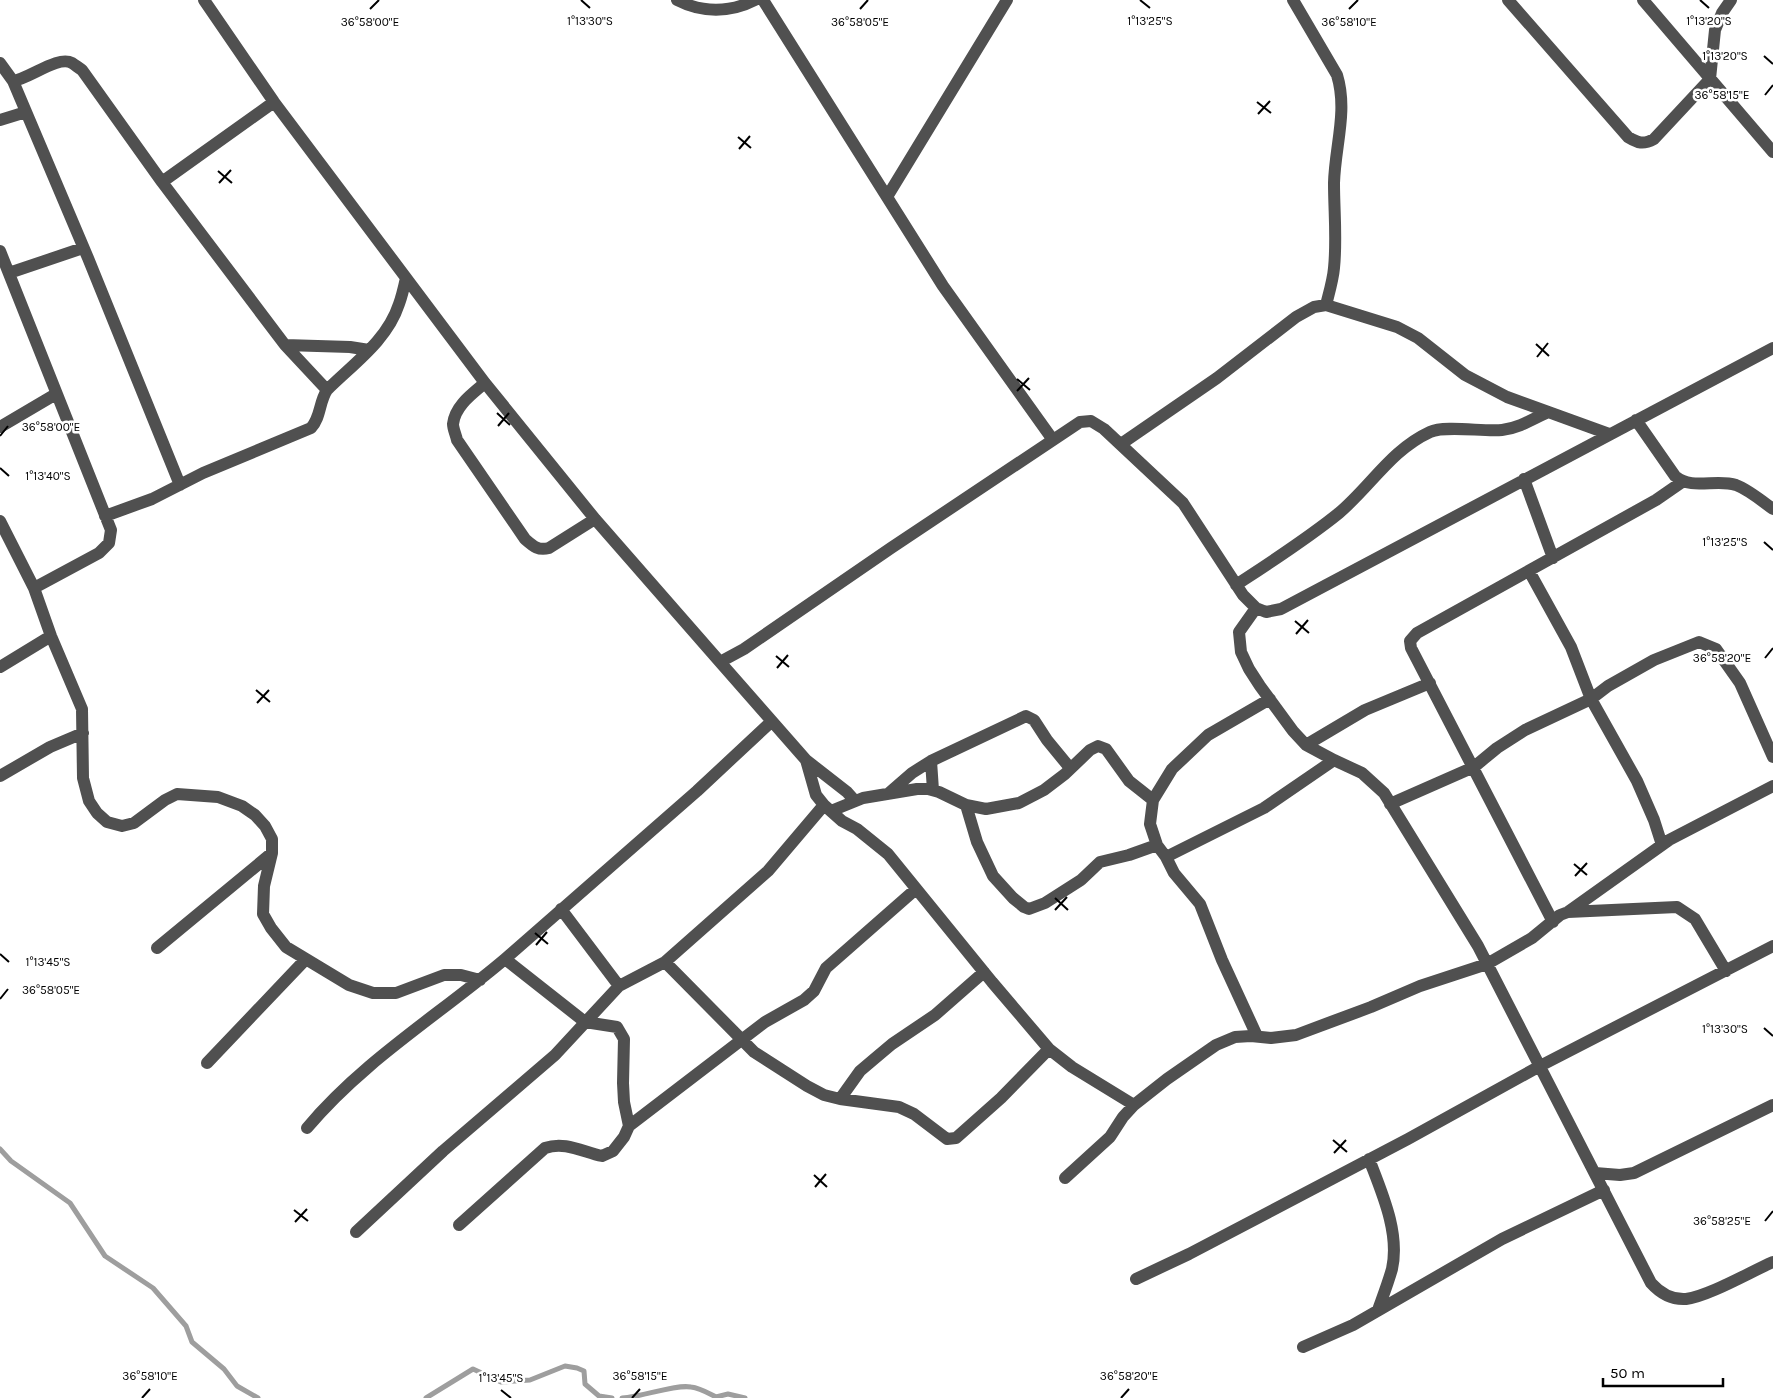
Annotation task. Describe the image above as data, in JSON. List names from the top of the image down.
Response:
{
  "scale_bar": "50 m",
  "coordinates": [
    "1°13'30\"S",
    "1°13'25\"S",
    "1°13'20\"S",
    "36°58'00\"E",
    "36°58'10\"E",
    "36°58'05\"E",
    "36°58'15\"E",
    "1°13'40\"S",
    "36°58'20\"E",
    "1°13'45\"S",
    "36°58'25\"E"
  ]
}
